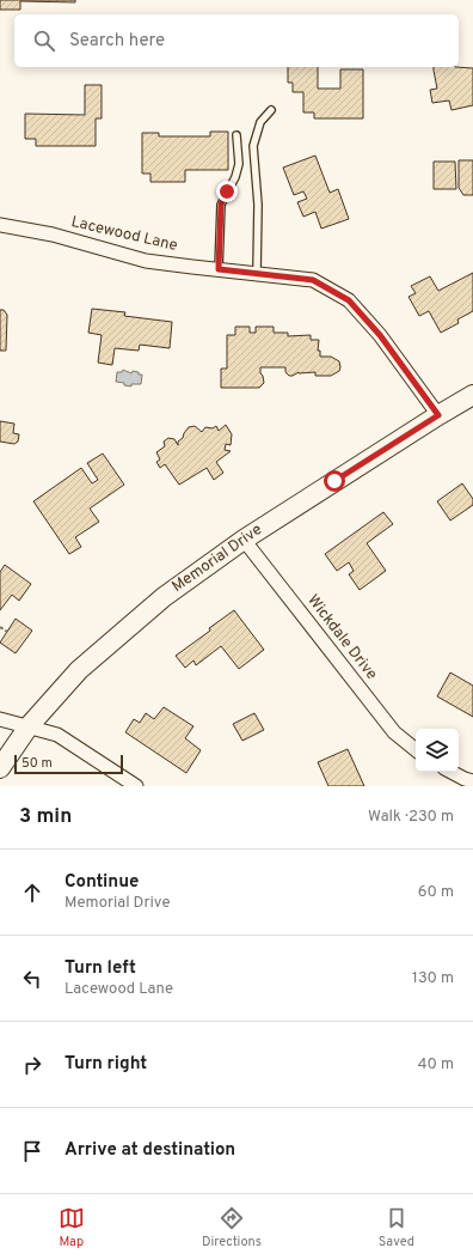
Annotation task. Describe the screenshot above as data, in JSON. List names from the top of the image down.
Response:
{
  "streets": {
    "street": ["Lacewood Lane", "Memorial Drive", "Wickdale Drive"]
  },
  "crossings": [
    ["Lacewood Lane", "Memorial Drive"],
    ["Memorial Drive", "Wickdale Drive"]
  ],
  "scale_bar": "50 m",
  "page": {
    "search": "Search here",
    "scale": "50 m",
    "heading": ["3 min", "Walk · 230 m"],
    "list": [
      ["Continue", "Memorial Drive", "60 m"],
      ["Turn left", "Lacewood Lane", "130 m"],
      ["Turn right", "40 m"],
      "Arrive at destination"
    ],
    "nav": ["Map", "Directions", "Saved"]
  }
}
